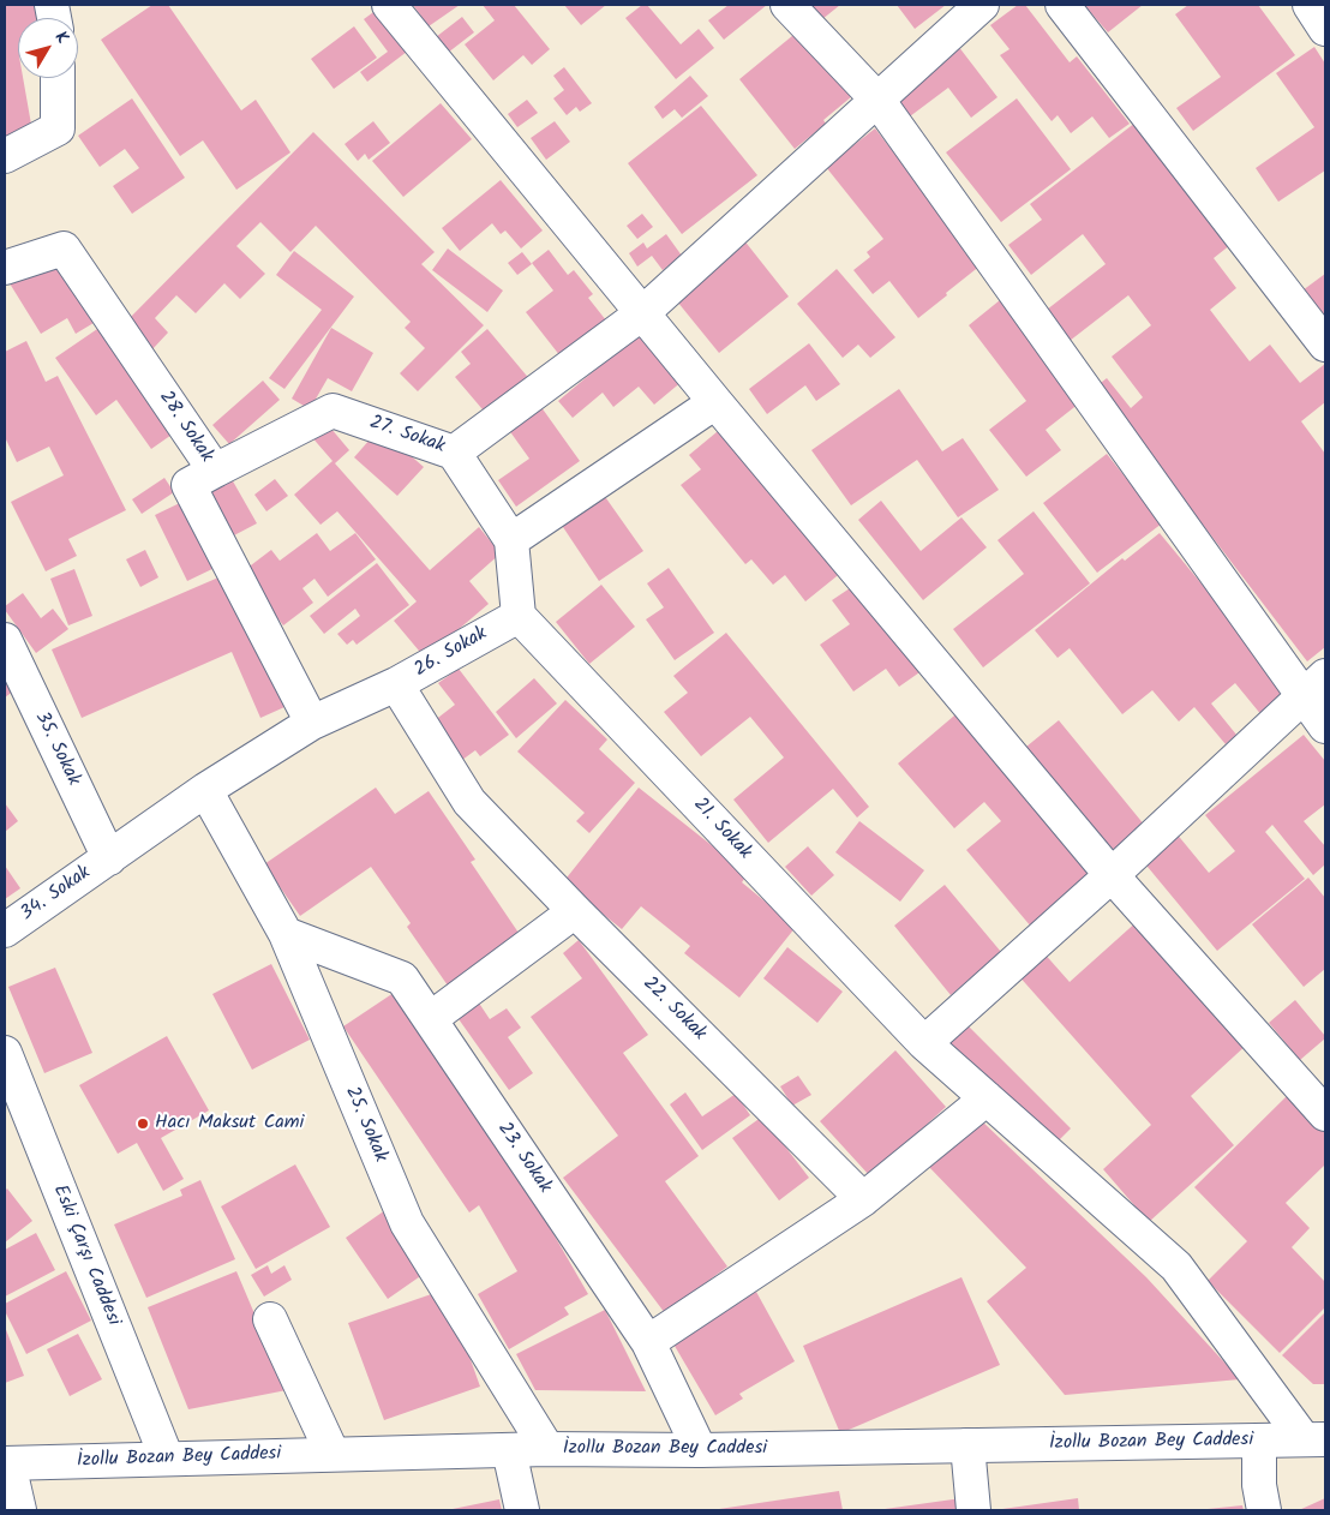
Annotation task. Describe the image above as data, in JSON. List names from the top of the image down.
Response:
{
  "streets": {
    "street": [
      "28. Sokak",
      "27. Sokak",
      "26. Sokak",
      "35. Sokak",
      "21. Sokak",
      "34. Sokak",
      "22. Sokak",
      "25. Sokak",
      "23. Sokak",
      "Eski Çarşı Caddesi",
      "İzollu Bozan Bey Caddesi"
    ]
  },
  "crossings": [
    ["28. Sokak", "27. Sokak"],
    ["28. Sokak", "26. Sokak"],
    ["26. Sokak", "35. Sokak"],
    ["26. Sokak", "21. Sokak"],
    ["26. Sokak", "34. Sokak"],
    ["26. Sokak", "22. Sokak"],
    ["26. Sokak", "25. Sokak"],
    ["35. Sokak", "34. Sokak"],
    ["21. Sokak", "İzollu Bozan Bey Caddesi"],
    ["25. Sokak", "23. Sokak"],
    ["25. Sokak", "İzollu Bozan Bey Caddesi"],
    ["23. Sokak", "İzollu Bozan Bey Caddesi"],
    ["Eski Çarşı Caddesi", "İzollu Bozan Bey Caddesi"]
  ],
  "places": ["Hacı Maksut Cami"],
  "north": "top right"
}
